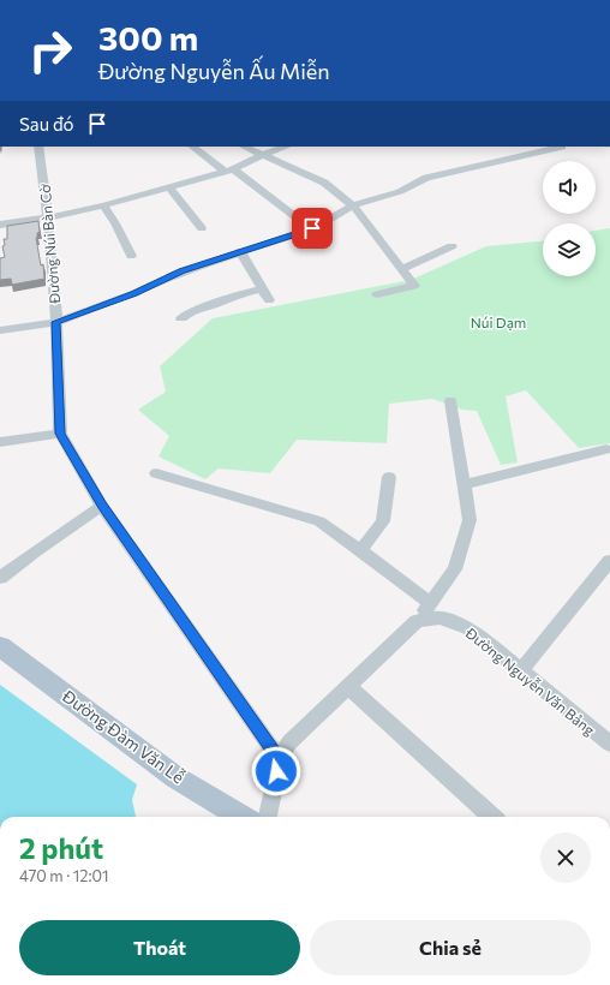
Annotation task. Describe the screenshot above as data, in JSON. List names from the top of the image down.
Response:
{
  "streets": {
    "main road": ["Đường Đàm Văn Lễ"],
    "street": ["Đường Núi Bàn Cờ", "Đường Nguyễn Văn Bảng"]
  },
  "parks": ["Núi Dạm"],
  "page": {
    "turn": ["300 m", "Đường Nguyễn Ấu Miễn"],
    "then": "Sau đó",
    "heading": ["2 phút", "470 m · 12:01"],
    "buttons": ["Thoát", "Chia sẻ"]
  }
}
